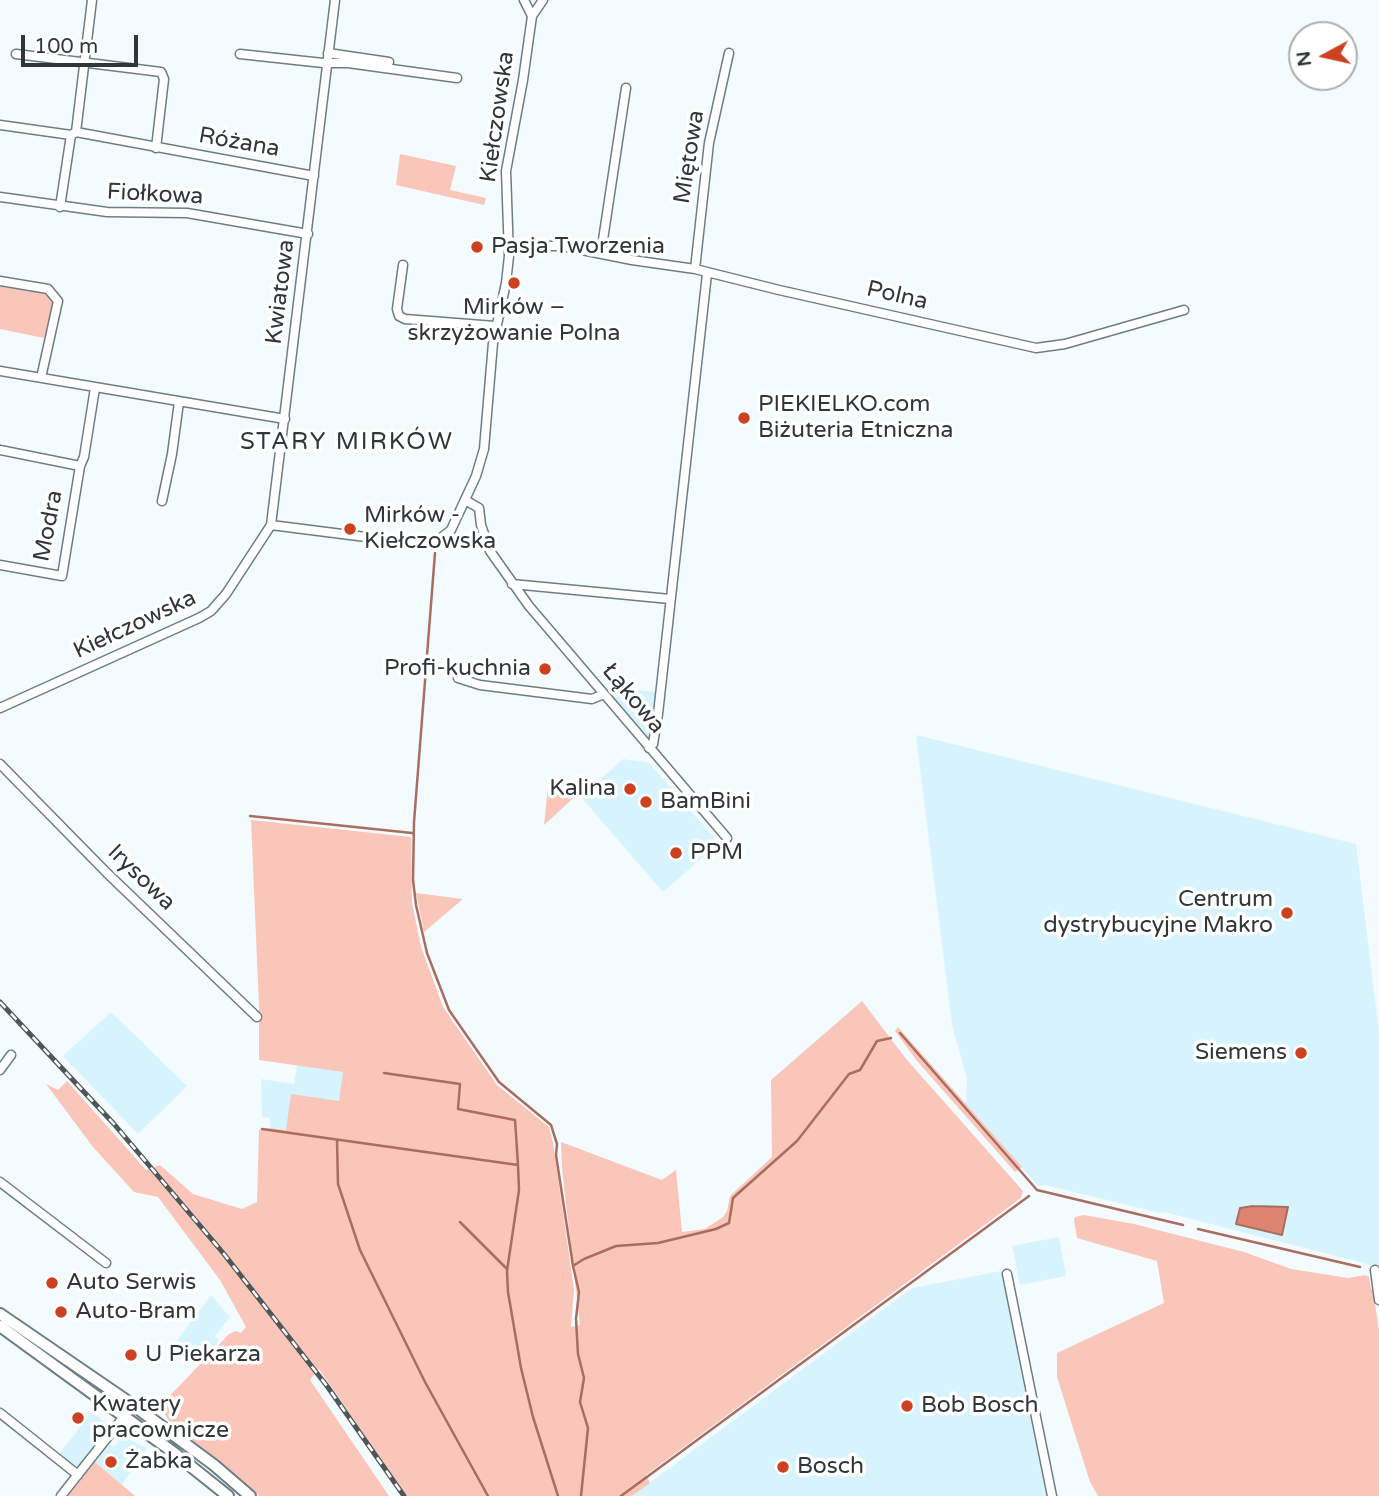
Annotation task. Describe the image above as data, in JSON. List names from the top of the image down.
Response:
{
  "streets": {
    "street": [
      "Kiełczowska",
      "Różana",
      "Miętowa",
      "Fiołkowa",
      "Kwiatowa",
      "Polna",
      "Modra",
      "Łąkowa",
      "Irysowa"
    ]
  },
  "crossings": [
    ["Kiełczowska", "Kwiatowa"],
    ["Kiełczowska", "Polna"],
    ["Kiełczowska", "Łąkowa"],
    ["Różana", "Kwiatowa"],
    ["Miętowa", "Polna"],
    ["Fiołkowa", "Kwiatowa"]
  ],
  "districts": ["STARY MIRKÓW"],
  "places": [
    "Pasja Tworzenia",
    "Mirków – skrzyżowanie Polna",
    "PIEKIELKO.com Biżuteria Etniczna",
    "Mirków - Kiełczowska",
    "Profi-kuchnia",
    "Kalina",
    "BamBini",
    "PPM",
    "Centrum dystrybucyjne Makro",
    "Siemens",
    "Auto Serwis",
    "Auto-Bram",
    "U Piekarza",
    "Bob Bosch",
    "Kwatery pracownicze",
    "Żabka",
    "Bosch"
  ],
  "scale_bar": "100 m",
  "north": "left"
}
